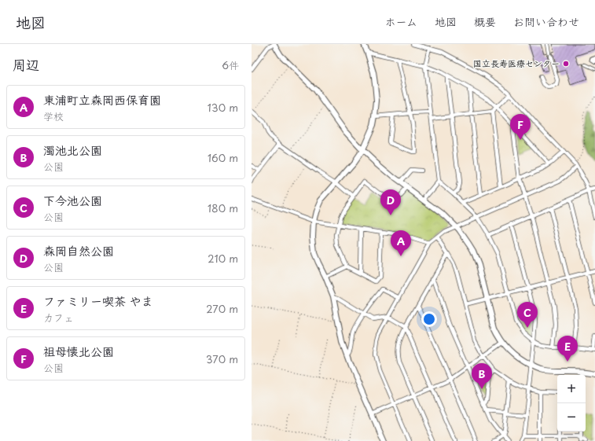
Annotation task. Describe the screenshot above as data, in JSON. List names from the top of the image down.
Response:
{
  "places": ["国立長寿医療センター"],
  "page": {
    "header": "地図",
    "nav": [
      "ホーム",
      "地図",
      "概要",
      "お問い合わせ"
    ],
    "heading": ["周辺", "6件"],
    "list": [
      {
        "mark": "A",
        "name": "東浦町立森岡西保育園",
        "note": "学校",
        "value": "130 m"
      },
      {
        "mark": "B",
        "name": "濁池北公園",
        "note": "公園",
        "value": "160 m"
      },
      {
        "mark": "C",
        "name": "下今池公園",
        "note": "公園",
        "value": "180 m"
      },
      {
        "mark": "D",
        "name": "森岡自然公園",
        "note": "公園",
        "value": "210 m"
      },
      {
        "mark": "E",
        "name": "ファミリー喫茶 やま",
        "note": "カフェ",
        "value": "270 m"
      },
      {
        "mark": "F",
        "name": "祖母懐北公園",
        "note": "公園",
        "value": "370 m"
      }
    ],
    "pins": [
      "F",
      "D",
      "A",
      "C",
      "E",
      "B"
    ],
    "map_buttons": ["+", "−"]
  }
}
